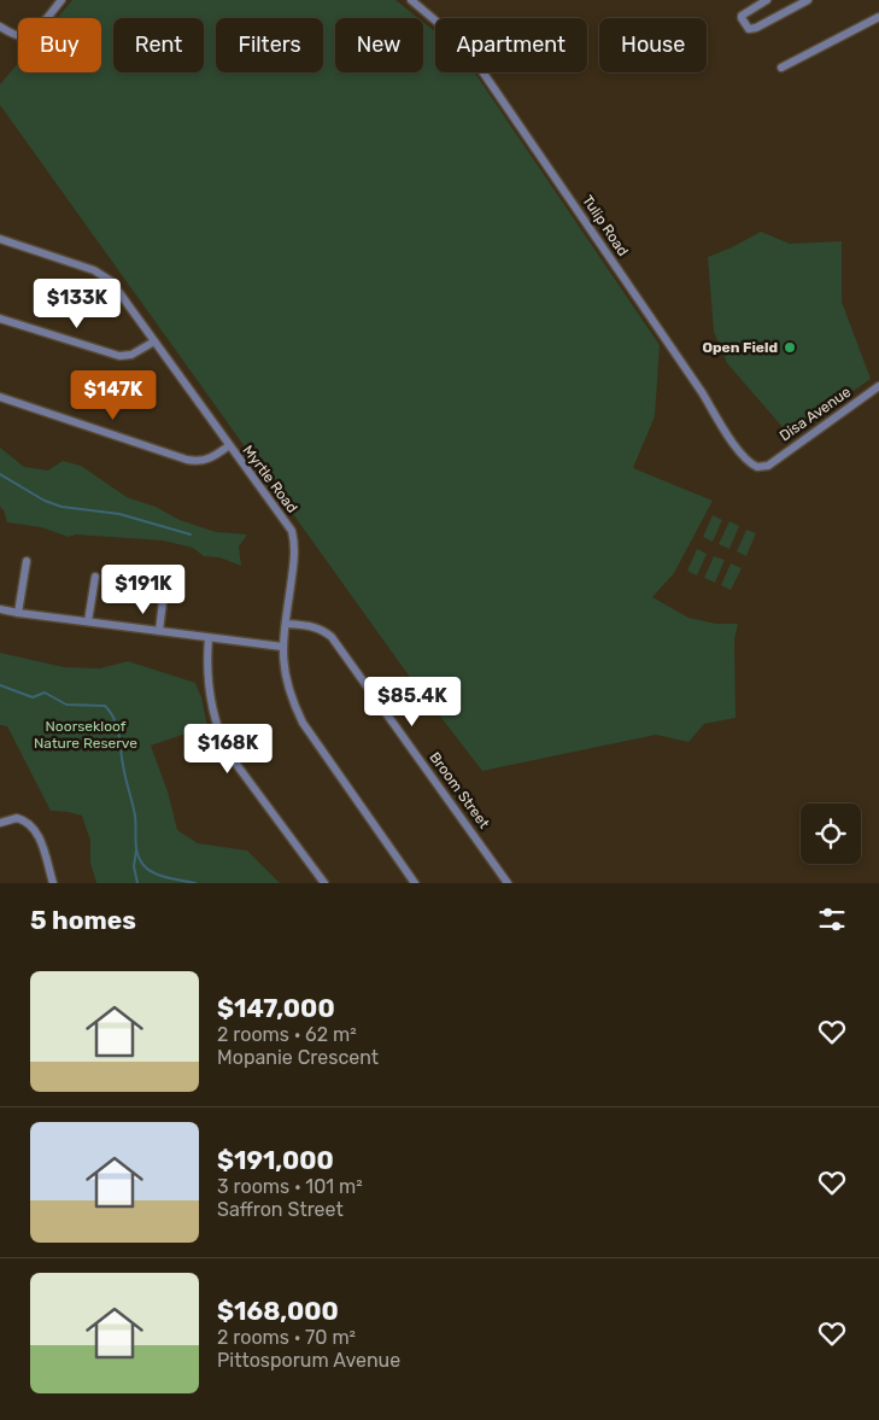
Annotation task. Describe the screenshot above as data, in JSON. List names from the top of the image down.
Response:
{
  "streets": {
    "street": [
      "Tulip Road",
      "Disa Avenue",
      "Myrtle Road",
      "Broom Street"
    ]
  },
  "crossings": [
    ["Tulip Road", "Disa Avenue"],
    ["Myrtle Road", "Broom Street"]
  ],
  "parks": ["Noorsekloof Nature Reserve"],
  "places": ["Open Field"],
  "page": {
    "chip": [
      "Buy",
      "Rent",
      "Filters",
      "New",
      "Apartment",
      "House"
    ],
    "price": [
      "$133K",
      "$147K",
      "$191K",
      "$85.4K",
      "$168K"
    ],
    "heading": "5 homes",
    "list": [
      {
        "name": "$147,000",
        "note": "2 rooms · 62 m² · Mopanie Crescent"
      },
      {
        "name": "$191,000",
        "note": "3 rooms · 101 m² · Saffron Street"
      },
      {
        "name": "$168,000",
        "note": "2 rooms · 70 m² · Pittosporum Avenue"
      }
    ]
  }
}
